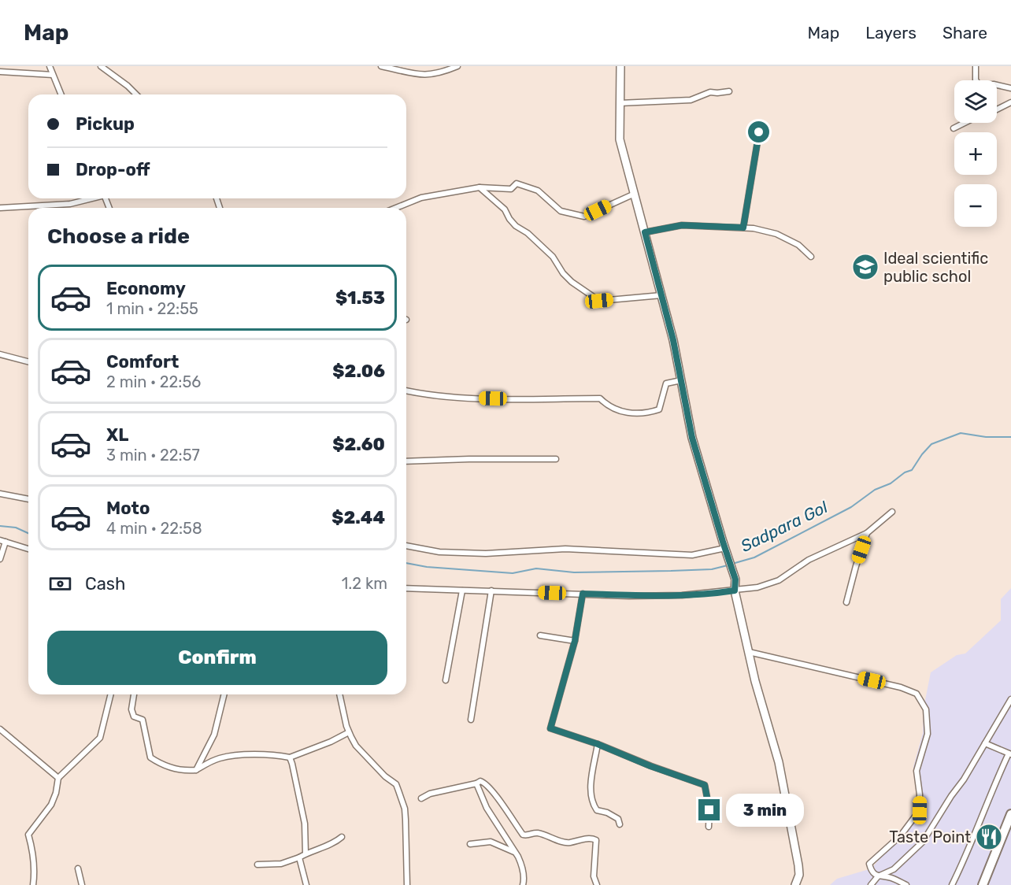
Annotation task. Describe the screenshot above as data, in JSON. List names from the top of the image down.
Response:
{
  "water": ["Sadpara Gol"],
  "places": {
    "school or university": ["Ideal scientific public schol"],
    "restaurant": ["Taste Point"]
  },
  "page": {
    "header": "Map",
    "nav": ["Map", "Layers", "Share"],
    "map_buttons": ["+", "−"],
    "banner": ["Pickup", "Drop-off"],
    "heading": "Choose a ride",
    "list": [
      {
        "name": "Economy",
        "note": "1 min · 22:55",
        "value": "$1.53"
      },
      {
        "name": "Comfort",
        "note": "2 min · 22:56",
        "value": "$2.06"
      },
      {
        "name": "XL",
        "note": "3 min · 22:57",
        "value": "$2.60"
      },
      {
        "name": "Moto",
        "note": "4 min · 22:58",
        "value": "$2.44"
      }
    ],
    "pay": ["Cash", "1.2 km"],
    "buttons": "Confirm",
    "bubble": "3 min"
  }
}
